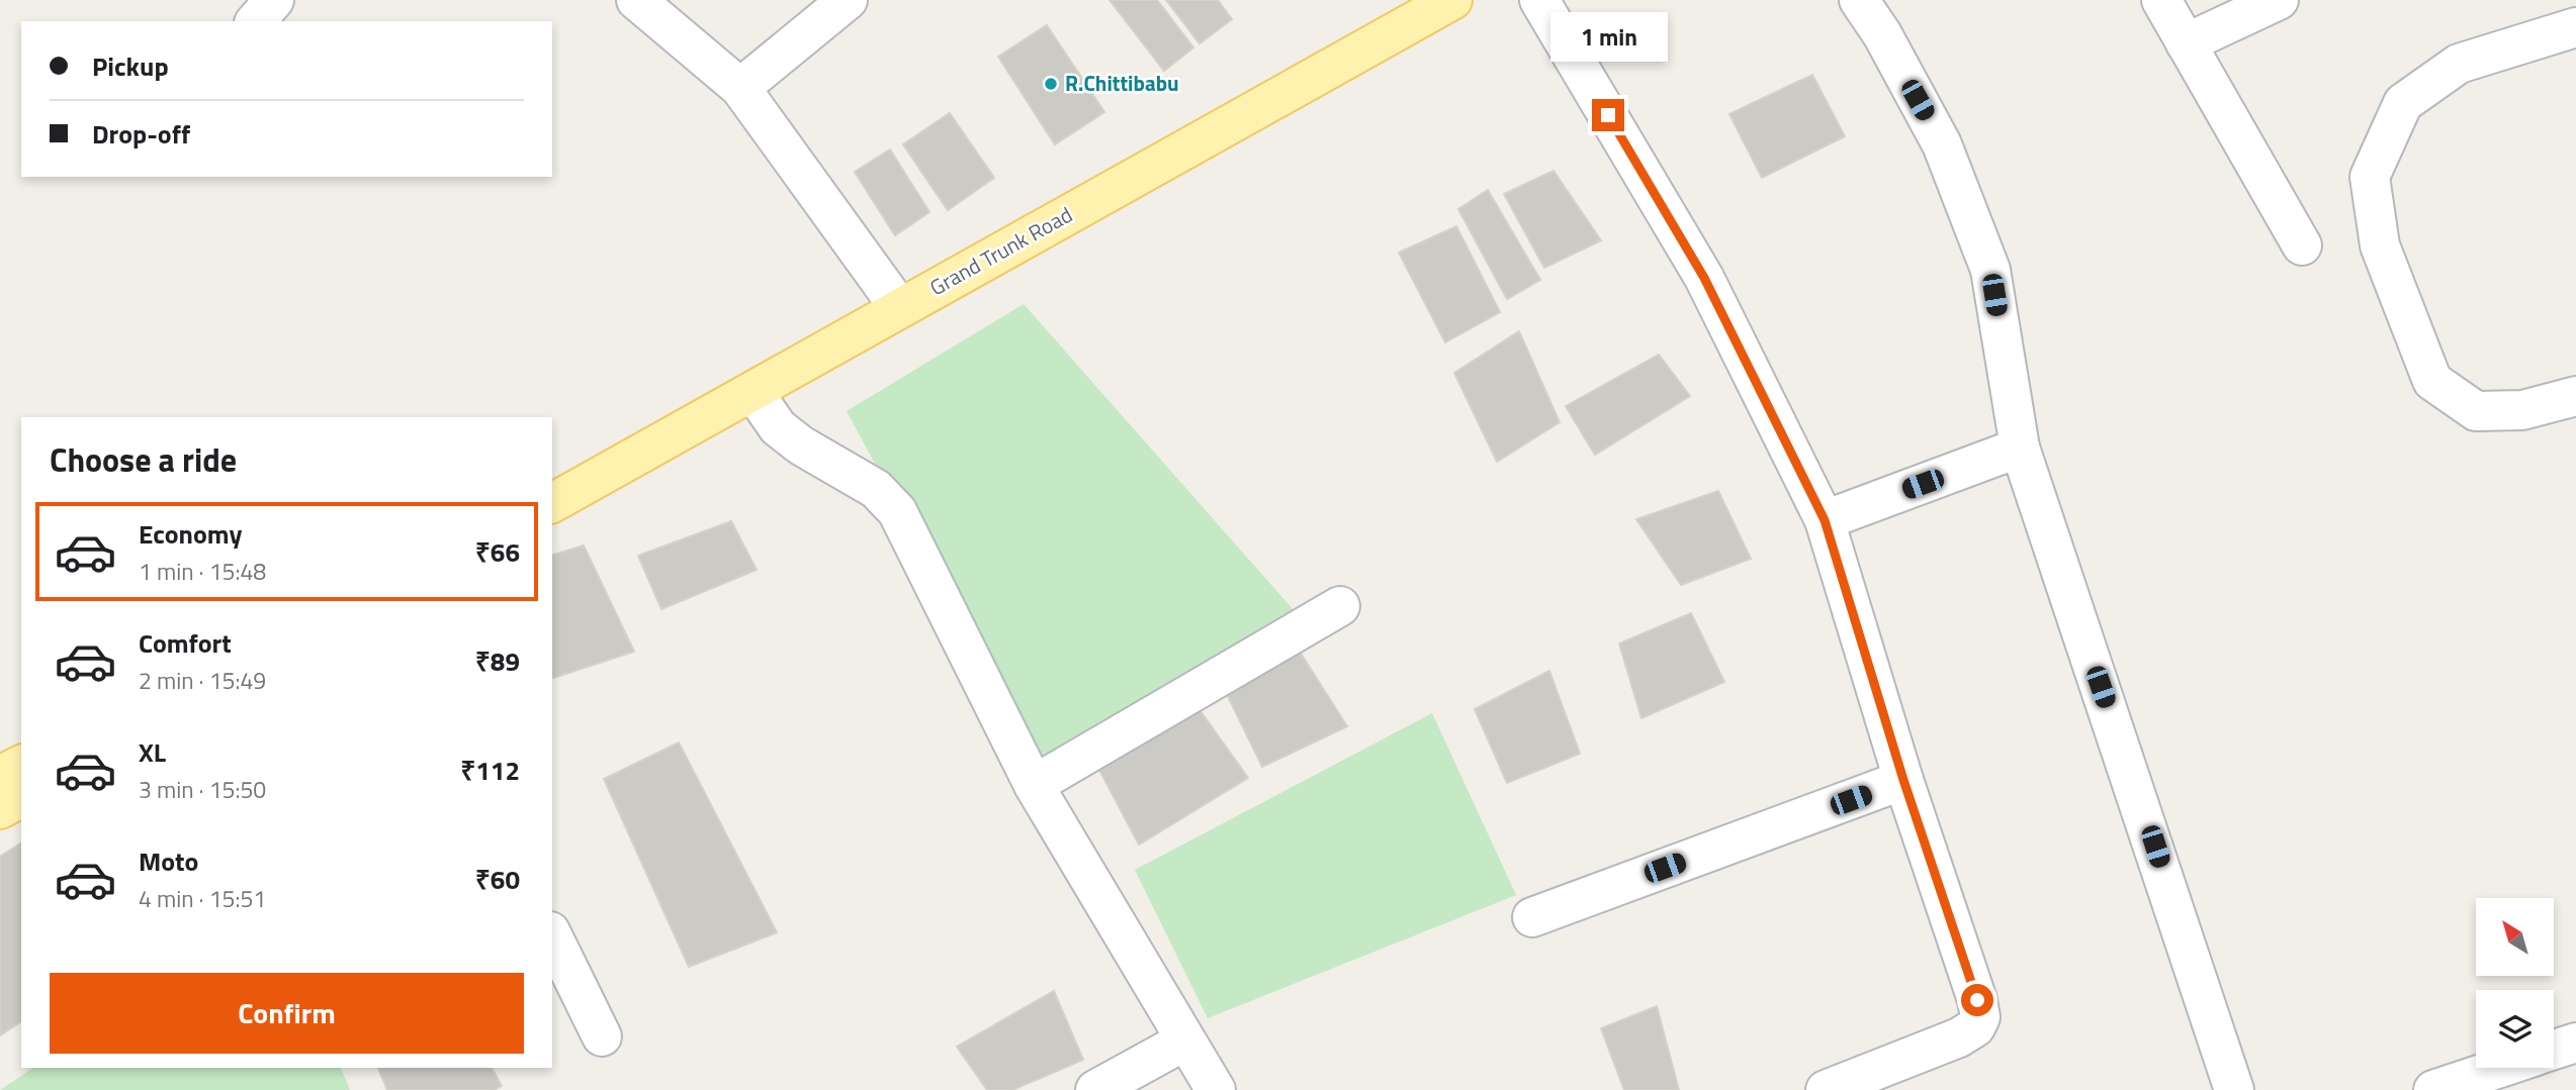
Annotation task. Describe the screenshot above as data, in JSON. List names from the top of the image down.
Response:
{
  "streets": {
    "main road": ["Grand Trunk Road"]
  },
  "places": ["R.Chittibabu"],
  "north": "top left",
  "page": {
    "bubble": "1 min",
    "banner": ["Pickup", "Drop-off"],
    "heading": "Choose a ride",
    "list": [
      {
        "name": "Economy",
        "note": "1 min · 15:48",
        "value": "₹66"
      },
      {
        "name": "Comfort",
        "note": "2 min · 15:49",
        "value": "₹89"
      },
      {
        "name": "XL",
        "note": "3 min · 15:50",
        "value": "₹112"
      },
      {
        "name": "Moto",
        "note": "4 min · 15:51",
        "value": "₹60"
      }
    ],
    "buttons": "Confirm"
  }
}
